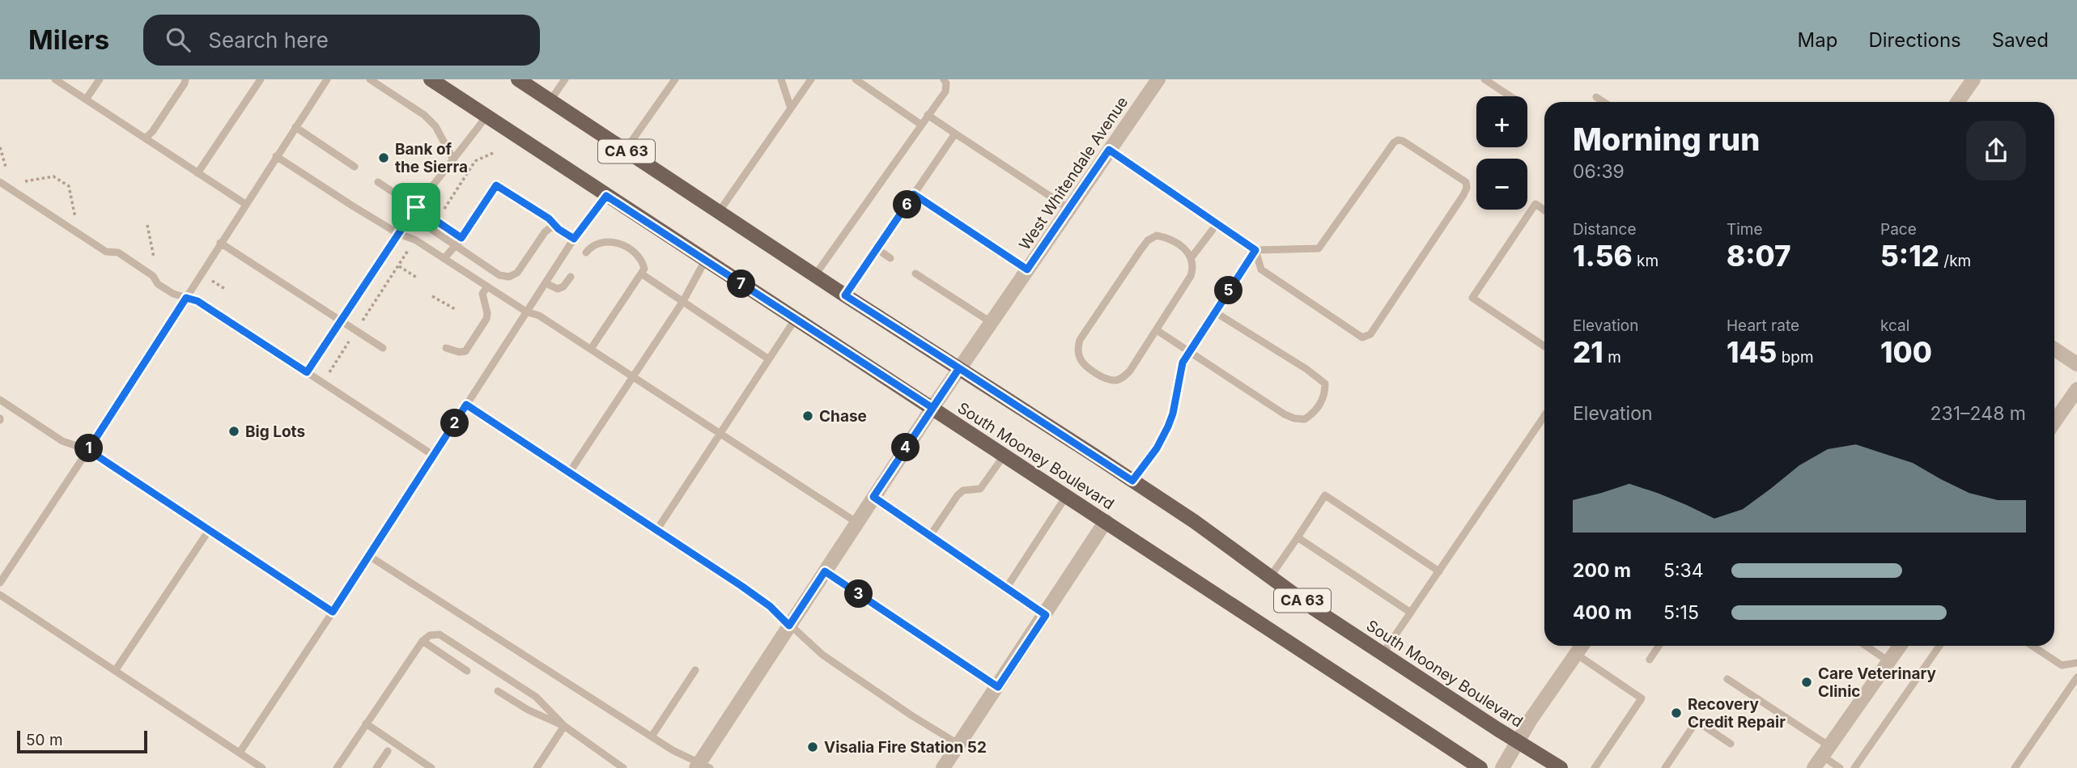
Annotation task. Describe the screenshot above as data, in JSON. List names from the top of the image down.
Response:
{
  "streets": {
    "main road": ["CA 63", "South Mooney Boulevard"],
    "street": ["West Whitendale Avenue"]
  },
  "crossings": [
    ["West Whitendale Avenue", "South Mooney Boulevard"]
  ],
  "places": [
    "Bank of the Sierra",
    "Chase",
    "Big Lots",
    "Care Veterinary Clinic",
    "Recovery Credit Repair",
    "Visalia Fire Station 52"
  ],
  "scale_bar": "50 m",
  "page": {
    "header": "Milers",
    "search": "Search here",
    "nav": ["Map", "Directions", "Saved"],
    "map_buttons": ["+", "−"],
    "heading": ["Morning run", "06:39"],
    "pins": [
      "6",
      "7",
      "5",
      "2",
      "4",
      "1",
      "3"
    ],
    "stats": [
      ["Distance", "1.56 km"],
      ["Time", "8:07"],
      ["Pace", "5:12 /km"],
      ["Elevation", "21 m"],
      ["Heart rate", "145 bpm"],
      ["kcal", "100"]
    ],
    "chart": ["Elevation", "231–248 m"],
    "list": [
      {
        "name": "200 m",
        "note": "5:34"
      },
      {
        "name": "400 m",
        "note": "5:15"
      }
    ],
    "scale": "50 m"
  }
}
